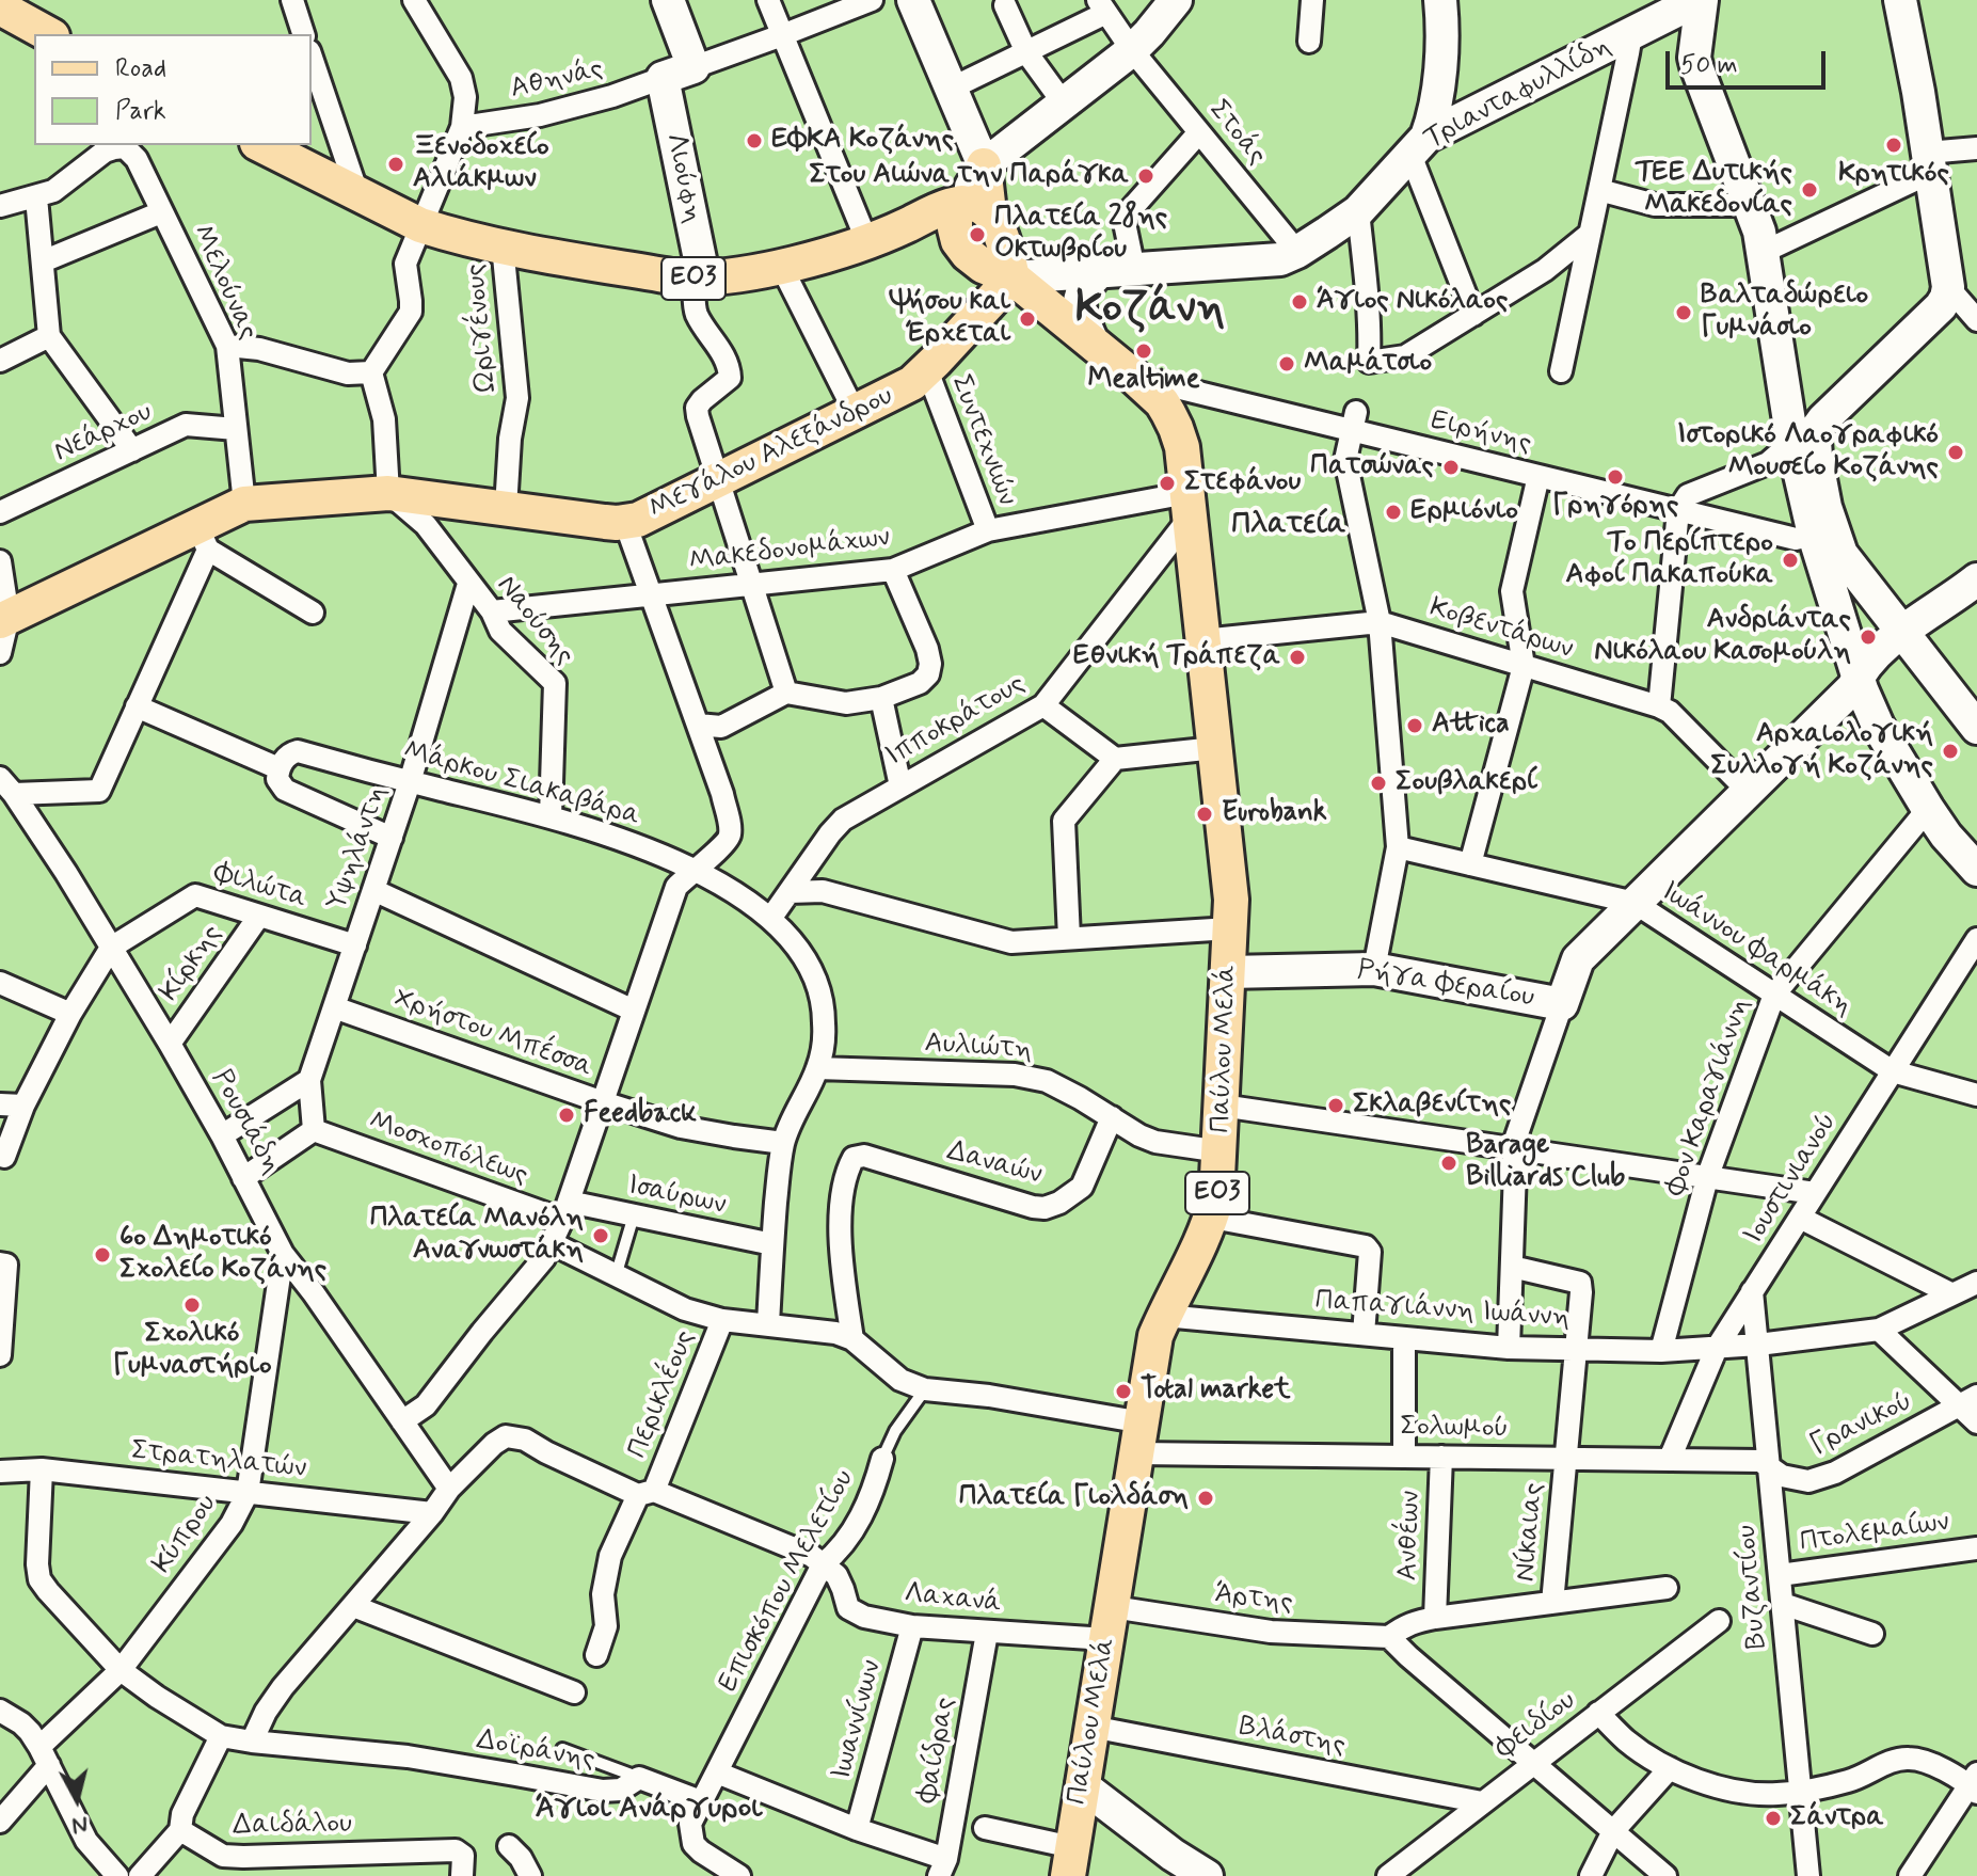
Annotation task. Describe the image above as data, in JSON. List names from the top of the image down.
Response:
{
  "streets": {
    "main road": ["ΕΟ3", "Μεγάλου Αλεξάνδρου", "Παύλου Μελά"],
    "street": [
      "Αθηνάς",
      "Τριανταφυλλίδη",
      "Στοάς",
      "Λιούφη",
      "Μελούνας",
      "Ωριγένους",
      "Νεάρχου",
      "Ειρήνης",
      "Συντεχνιών",
      "Μακεδονομάχων",
      "Ναούσης",
      "Κοβεντάρων",
      "Ιπποκράτους",
      "Μάρκου Σιακαβάρα",
      "Υψηλάντη",
      "Φιλώτα",
      "Ιωάννου Φαρμάκη",
      "Κίρκης",
      "Ρήγα Φεραίου",
      "Χρήστου Μπέσσα",
      "Αυλιώτη",
      "Φον Καραγιάννη",
      "Ρουσιάδη",
      "Μοσχοπόλεως",
      "Δαναών",
      "Ιουστινιανού",
      "Ισαύρων",
      "Παπαγιάννη Ιωάννη",
      "Περικλέους",
      "Γρανικού",
      "Σολωμού",
      "Στρατηλατών",
      "Νίκαιας",
      "Πτολεμαίων",
      "Κύπρου",
      "Ανθέων",
      "Επισκόπου Μελετίου",
      "Βυζαντίου",
      "Λαχανά",
      "Άρτης",
      "Ιωαννίνων",
      "Φειδίου",
      "Βλάστης",
      "Φαίδρας",
      "Δοϊράνης",
      "Δαιδάλου"
    ]
  },
  "crossings": [
    ["Αθηνάς", "Λιούφη"],
    ["Τριανταφυλλίδη", "Στοάς"],
    ["Τριανταφυλλίδη", "Μεγάλου Αλεξάνδρου"],
    ["Τριανταφυλλίδη", "Παύλου Μελά"],
    ["Λιούφη", "ΕΟ3"],
    ["ΕΟ3", "Ωριγένους"],
    ["Μελούνας", "Νεάρχου"],
    ["Μελούνας", "Μεγάλου Αλεξάνδρου"],
    ["Ωριγένους", "Μεγάλου Αλεξάνδρου"],
    ["Ειρήνης", "Παύλου Μελά"],
    ["Συντεχνιών", "Μεγάλου Αλεξάνδρου"],
    ["Συντεχνιών", "Μακεδονομάχων"],
    ["Μεγάλου Αλεξάνδρου", "Ναούσης"],
    ["Μεγάλου Αλεξάνδρου", "Παύλου Μελά"],
    ["Μακεδονομάχων", "Ναούσης"],
    ["Μακεδονομάχων", "Ιπποκράτους"],
    ["Μακεδονομάχων", "Παύλου Μελά"],
    ["Ναούσης", "Μάρκου Σιακαβάρα"],
    ["Ναούσης", "Υψηλάντη"],
    ["Κοβεντάρων", "Παύλου Μελά"],
    ["Ιπποκράτους", "Μάρκου Σιακαβάρα"],
    ["Ιπποκράτους", "Παύλου Μελά"],
    ["Μάρκου Σιακαβάρα", "Υψηλάντη"],
    ["Μάρκου Σιακαβάρα", "Χρήστου Μπέσσα"],
    ["Μάρκου Σιακαβάρα", "Αυλιώτη"],
    ["Μάρκου Σιακαβάρα", "Ισαύρων"],
    ["Υψηλάντη", "Φιλώτα"],
    ["Υψηλάντη", "Χρήστου Μπέσσα"],
    ["Υψηλάντη", "Μοσχοπόλεως"],
    ["Φιλώτα", "Κίρκης"],
    ["Φιλώτα", "Ρουσιάδη"],
    ["Ιωάννου Φαρμάκη", "Φον Καραγιάννη"],
    ["Ιωάννου Φαρμάκη", "Ιουστινιανού"],
    ["Κίρκης", "Ρουσιάδη"],
    ["Ρήγα Φεραίου", "Παύλου Μελά"],
    ["Αυλιώτη", "Παύλου Μελά"],
    ["Αυλιώτη", "Δαναών"],
    ["Παύλου Μελά", "Παπαγιάννη Ιωάννη"],
    ["Παύλου Μελά", "Σολωμού"],
    ["Παύλου Μελά", "Λαχανά"],
    ["Παύλου Μελά", "Άρτης"],
    ["Παύλου Μελά", "Βλάστης"],
    ["Φον Καραγιάννη", "Παπαγιάννη Ιωάννη"],
    ["Ρουσιάδη", "Κύπρου"],
    ["Μοσχοπόλεως", "Ισαύρων"],
    ["Ιουστινιανού", "Παπαγιάννη Ιωάννη"],
    ["Ιουστινιανού", "Σολωμού"],
    ["Ιουστινιανού", "Βυζαντίου"],
    ["Παπαγιάννη Ιωάννη", "Νίκαιας"],
    ["Παπαγιάννη Ιωάννη", "Βυζαντίου"],
    ["Γρανικού", "Σολωμού"],
    ["Γρανικού", "Βυζαντίου"],
    ["Σολωμού", "Νίκαιας"],
    ["Σολωμού", "Ανθέων"],
    ["Σολωμού", "Επισκόπου Μελετίου"],
    ["Σολωμού", "Βυζαντίου"],
    ["Στρατηλατών", "Κύπρου"],
    ["Πτολεμαίων", "Βυζαντίου"],
    ["Επισκόπου Μελετίου", "Λαχανά"],
    ["Λαχανά", "Άρτης"],
    ["Λαχανά", "Ιωαννίνων"],
    ["Λαχανά", "Φαίδρας"],
    ["Φειδίου", "Βλάστης"]
  ],
  "districts": ["Κοζάνη", "Πλατεία", "Άγιοι Ανάργυροι"],
  "places": [
    "ΕΦΚΑ Κοζάνης",
    "Κρητικός",
    "Ξενοδοχείο Αλιάκμων",
    "Στου Αιώνα την Παράγκα",
    "ΤΕΕ Δυτικής Μακεδονίας",
    "Πλατεία 28ης Οκτωβρίου",
    "Άγιος Νικόλαος",
    "Βαλταδώρειο Γυμνάσιο",
    "Ψήσου και Έρχεται",
    "Mealtime",
    "Μαμάτσιο",
    "Ιστορικό Λαογραφικό Μουσείο Κοζάνης",
    "Πατσώνας",
    "Γρηγόρης",
    "Στεφάνου",
    "Ερμιόνιο",
    "Το Περίπτερο Αφοί Πακαπούκα",
    "Ανδριάντας Νικόλαου Κασομούλη",
    "Εθνική Τράπεζα",
    "Attica",
    "Αρχαιολογική Συλλογή Κοζάνης",
    "Σουβλακερί",
    "Eurobank",
    "Σκλαβενίτης",
    "Feedback",
    "Barage Billiards Club",
    "Πλατεία Μανόλη Αναγνωστάκη",
    "6ο Δημοτικό Σχολείο Κοζάνης",
    "Σχολικό Γυμναστήριο",
    "Total market",
    "Πλατεία Γιολδάση",
    "Σάντρα"
  ],
  "legend": ["Road", "Park"],
  "scale_bar": "50 m",
  "north": "bottom"
}
